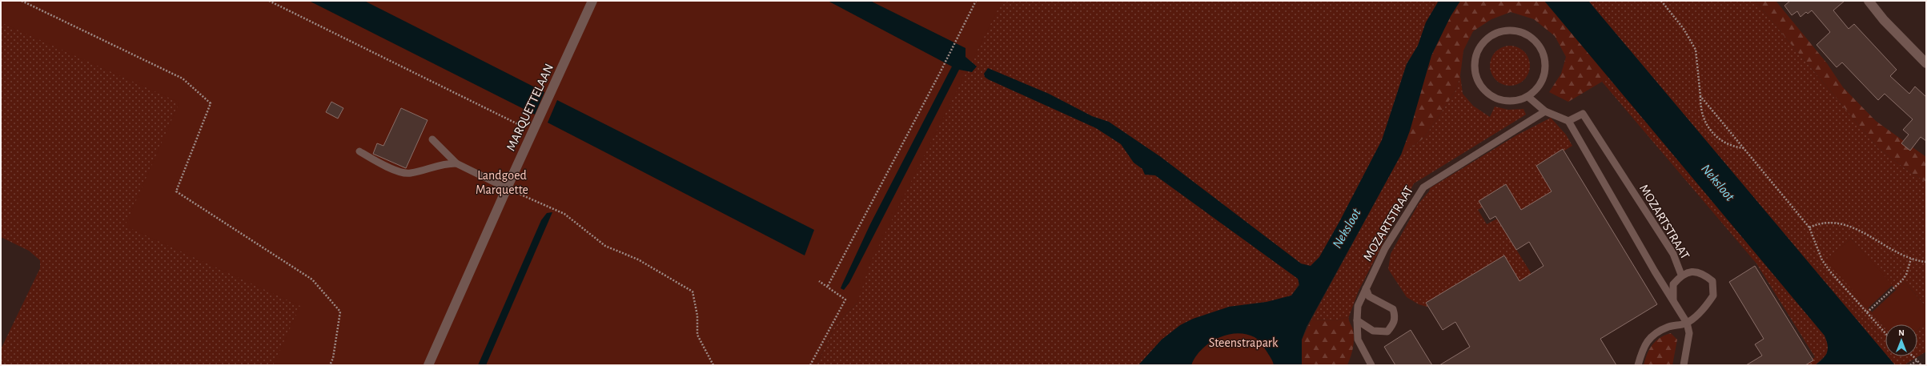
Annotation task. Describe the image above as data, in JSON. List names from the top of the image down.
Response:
{
  "streets": {
    "street": ["MARQUETTELAAN"],
    "lane": ["MOZARTSTRAAT"]
  },
  "water": ["Neksloot"],
  "parks": ["Landgoed Marquette", "Steenstrapark"],
  "north": "top"
}
